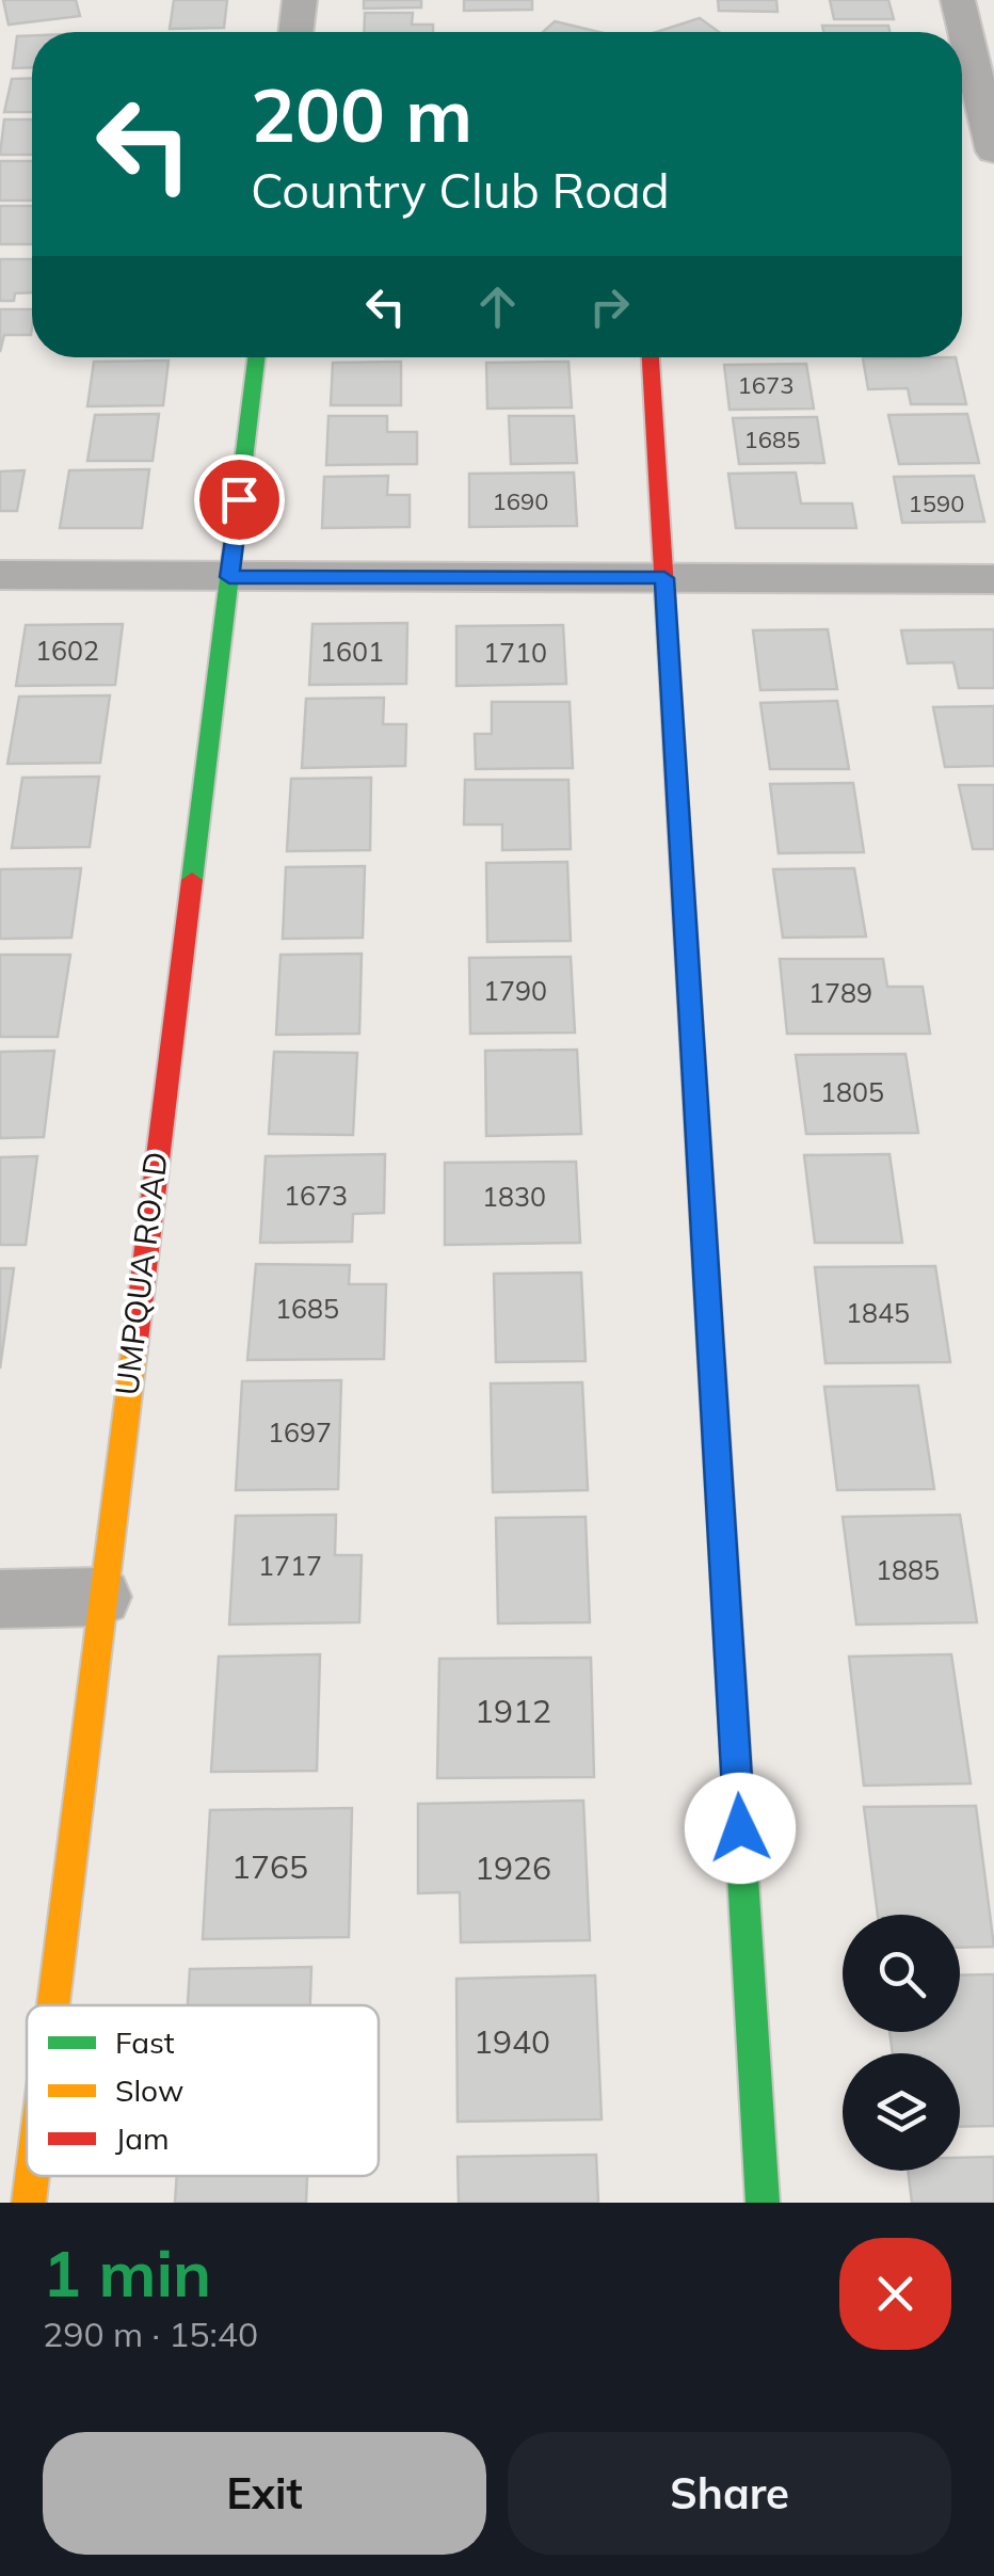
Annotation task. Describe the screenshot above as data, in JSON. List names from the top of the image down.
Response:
{
  "streets": {
    "street": ["UMPQUA ROAD"]
  },
  "house_numbers": [
    "1673",
    "1685",
    "1690",
    "1590",
    "1602",
    "1601",
    "1710",
    "1790",
    "1789",
    "1805",
    "1673",
    "1830",
    "1685",
    "1845",
    "1697",
    "1717",
    "1885",
    "1912",
    "1765",
    "1926",
    "1940"
  ],
  "legend": ["Fast", "Slow", "Jam"],
  "page": {
    "turn": ["200 m", "Country Club Road"],
    "heading": ["1 min", "290 m · 15:40"],
    "buttons": ["Exit", "Share"]
  }
}
